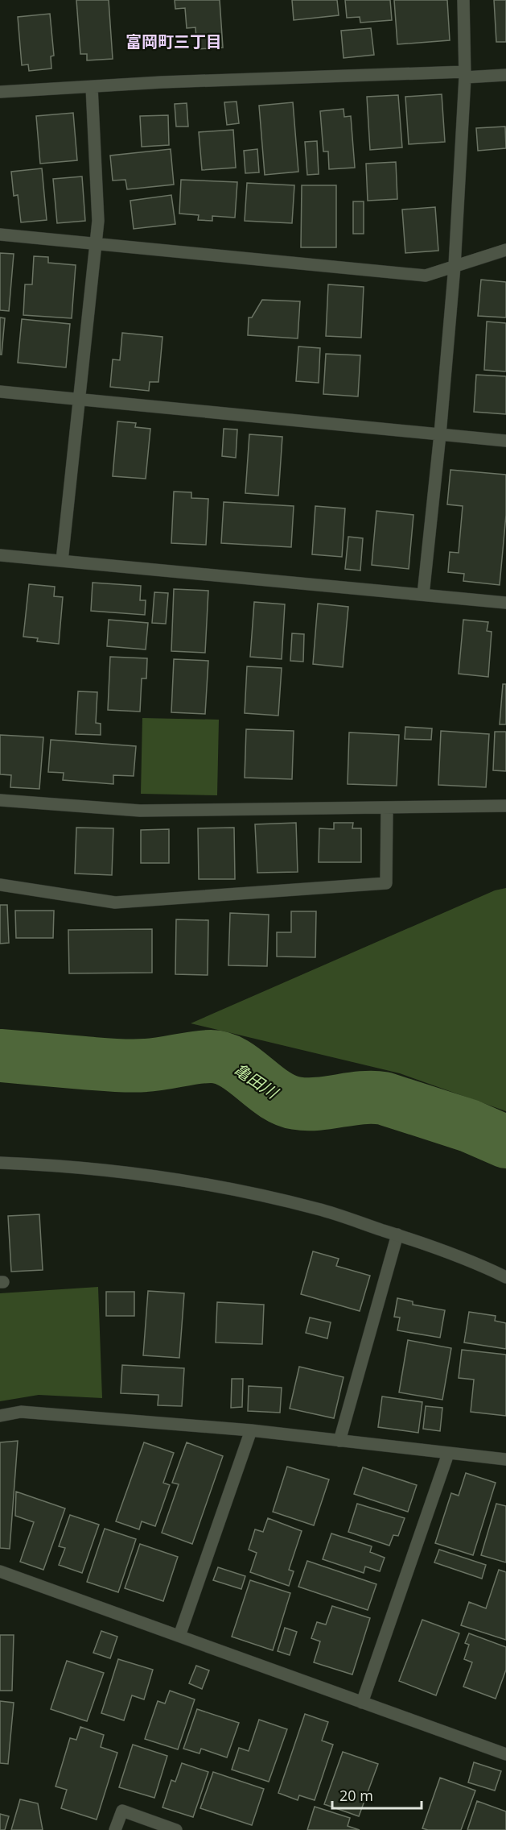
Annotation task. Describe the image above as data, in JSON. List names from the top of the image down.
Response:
{
  "districts": ["富岡町三丁目"],
  "water": ["亀田川"],
  "scale_bar": "20 m"
}
